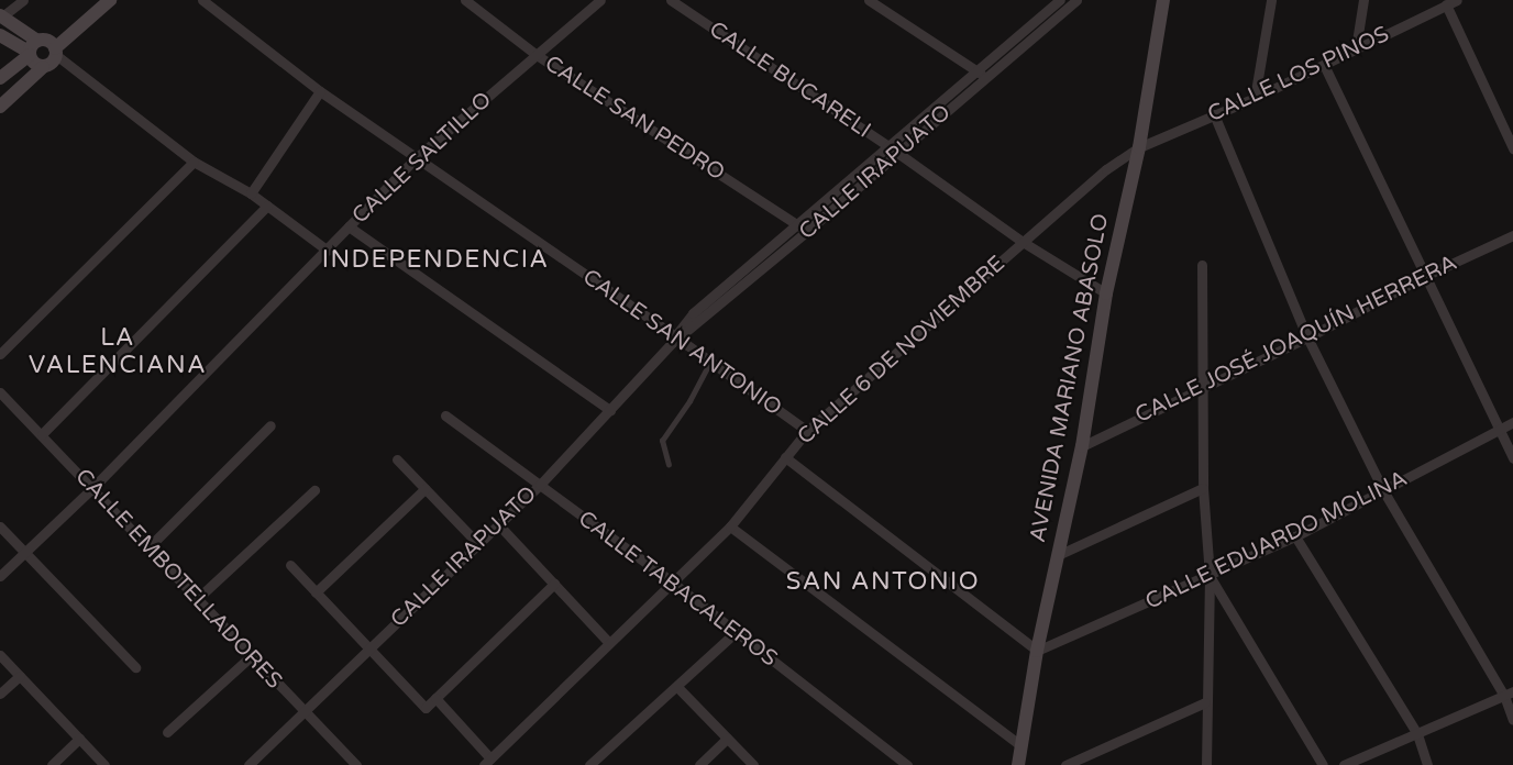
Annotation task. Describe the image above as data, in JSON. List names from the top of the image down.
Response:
{
  "streets": {
    "street": [
      "CALLE LOS PINOS",
      "CALLE BUCARELI",
      "CALLE SAN PEDRO",
      "CALLE SALTILLO",
      "CALLE IRAPUATO",
      "CALLE JOSÉ JOAQUÍN HERRERA",
      "CALLE SAN ANTONIO",
      "CALLE 6 DE NOVIEMBRE",
      "AVENIDA MARIANO ABASOLO",
      "CALLE EDUARDO MOLINA",
      "CALLE EMBOTELLADORES",
      "CALLE TABACALEROS"
    ]
  },
  "crossings": [
    ["CALLE LOS PINOS", "CALLE 6 DE NOVIEMBRE"],
    ["CALLE LOS PINOS", "AVENIDA MARIANO ABASOLO"],
    ["CALLE BUCARELI", "CALLE IRAPUATO"],
    ["CALLE BUCARELI", "CALLE 6 DE NOVIEMBRE"],
    ["CALLE BUCARELI", "AVENIDA MARIANO ABASOLO"],
    ["CALLE SAN PEDRO", "CALLE SALTILLO"],
    ["CALLE SAN PEDRO", "CALLE IRAPUATO"],
    ["CALLE SALTILLO", "CALLE SAN ANTONIO"],
    ["CALLE SALTILLO", "CALLE EMBOTELLADORES"],
    ["CALLE IRAPUATO", "CALLE SAN ANTONIO"],
    ["CALLE IRAPUATO", "CALLE EMBOTELLADORES"],
    ["CALLE IRAPUATO", "CALLE TABACALEROS"],
    ["CALLE JOSÉ JOAQUÍN HERRERA", "AVENIDA MARIANO ABASOLO"],
    ["CALLE SAN ANTONIO", "CALLE 6 DE NOVIEMBRE"],
    ["CALLE 6 DE NOVIEMBRE", "AVENIDA MARIANO ABASOLO"],
    ["CALLE 6 DE NOVIEMBRE", "CALLE TABACALEROS"],
    ["AVENIDA MARIANO ABASOLO", "CALLE EDUARDO MOLINA"]
  ],
  "districts": ["INDEPENDENCIA", "LA VALENCIANA", "SAN ANTONIO"]
}
